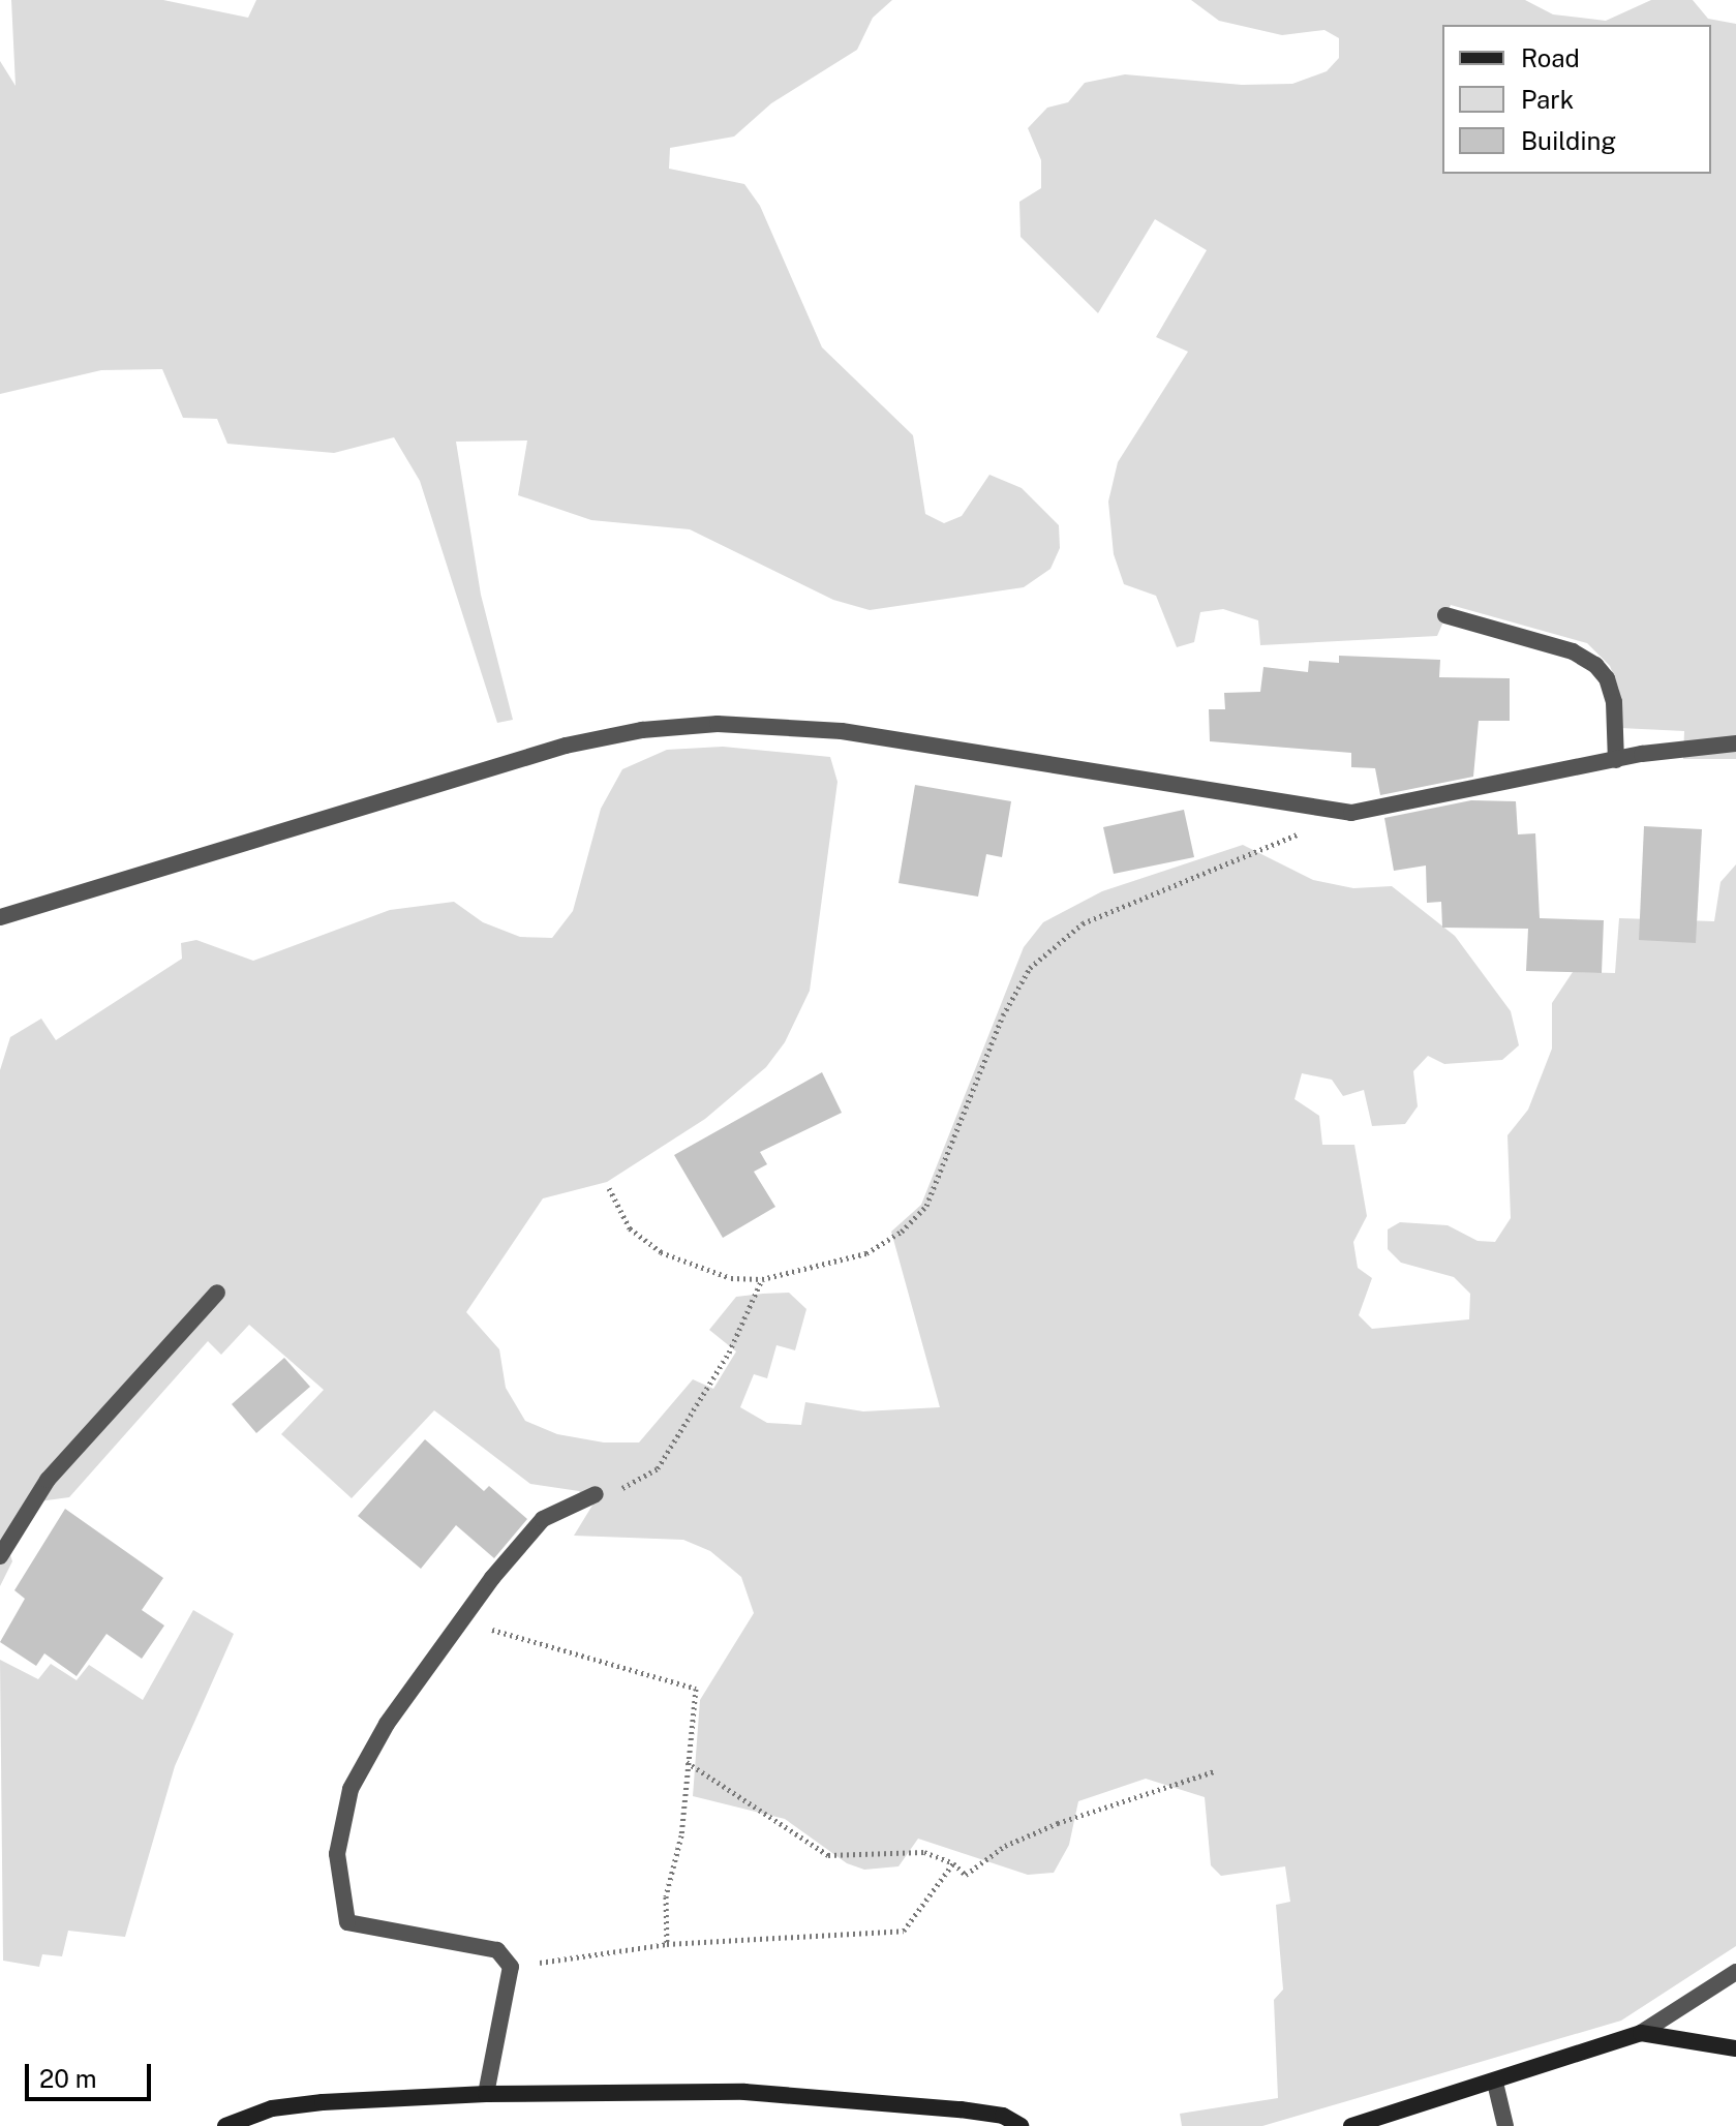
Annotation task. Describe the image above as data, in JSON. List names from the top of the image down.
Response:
{
  "legend": ["Road", "Park", "Building"],
  "scale_bar": "20 m"
}
